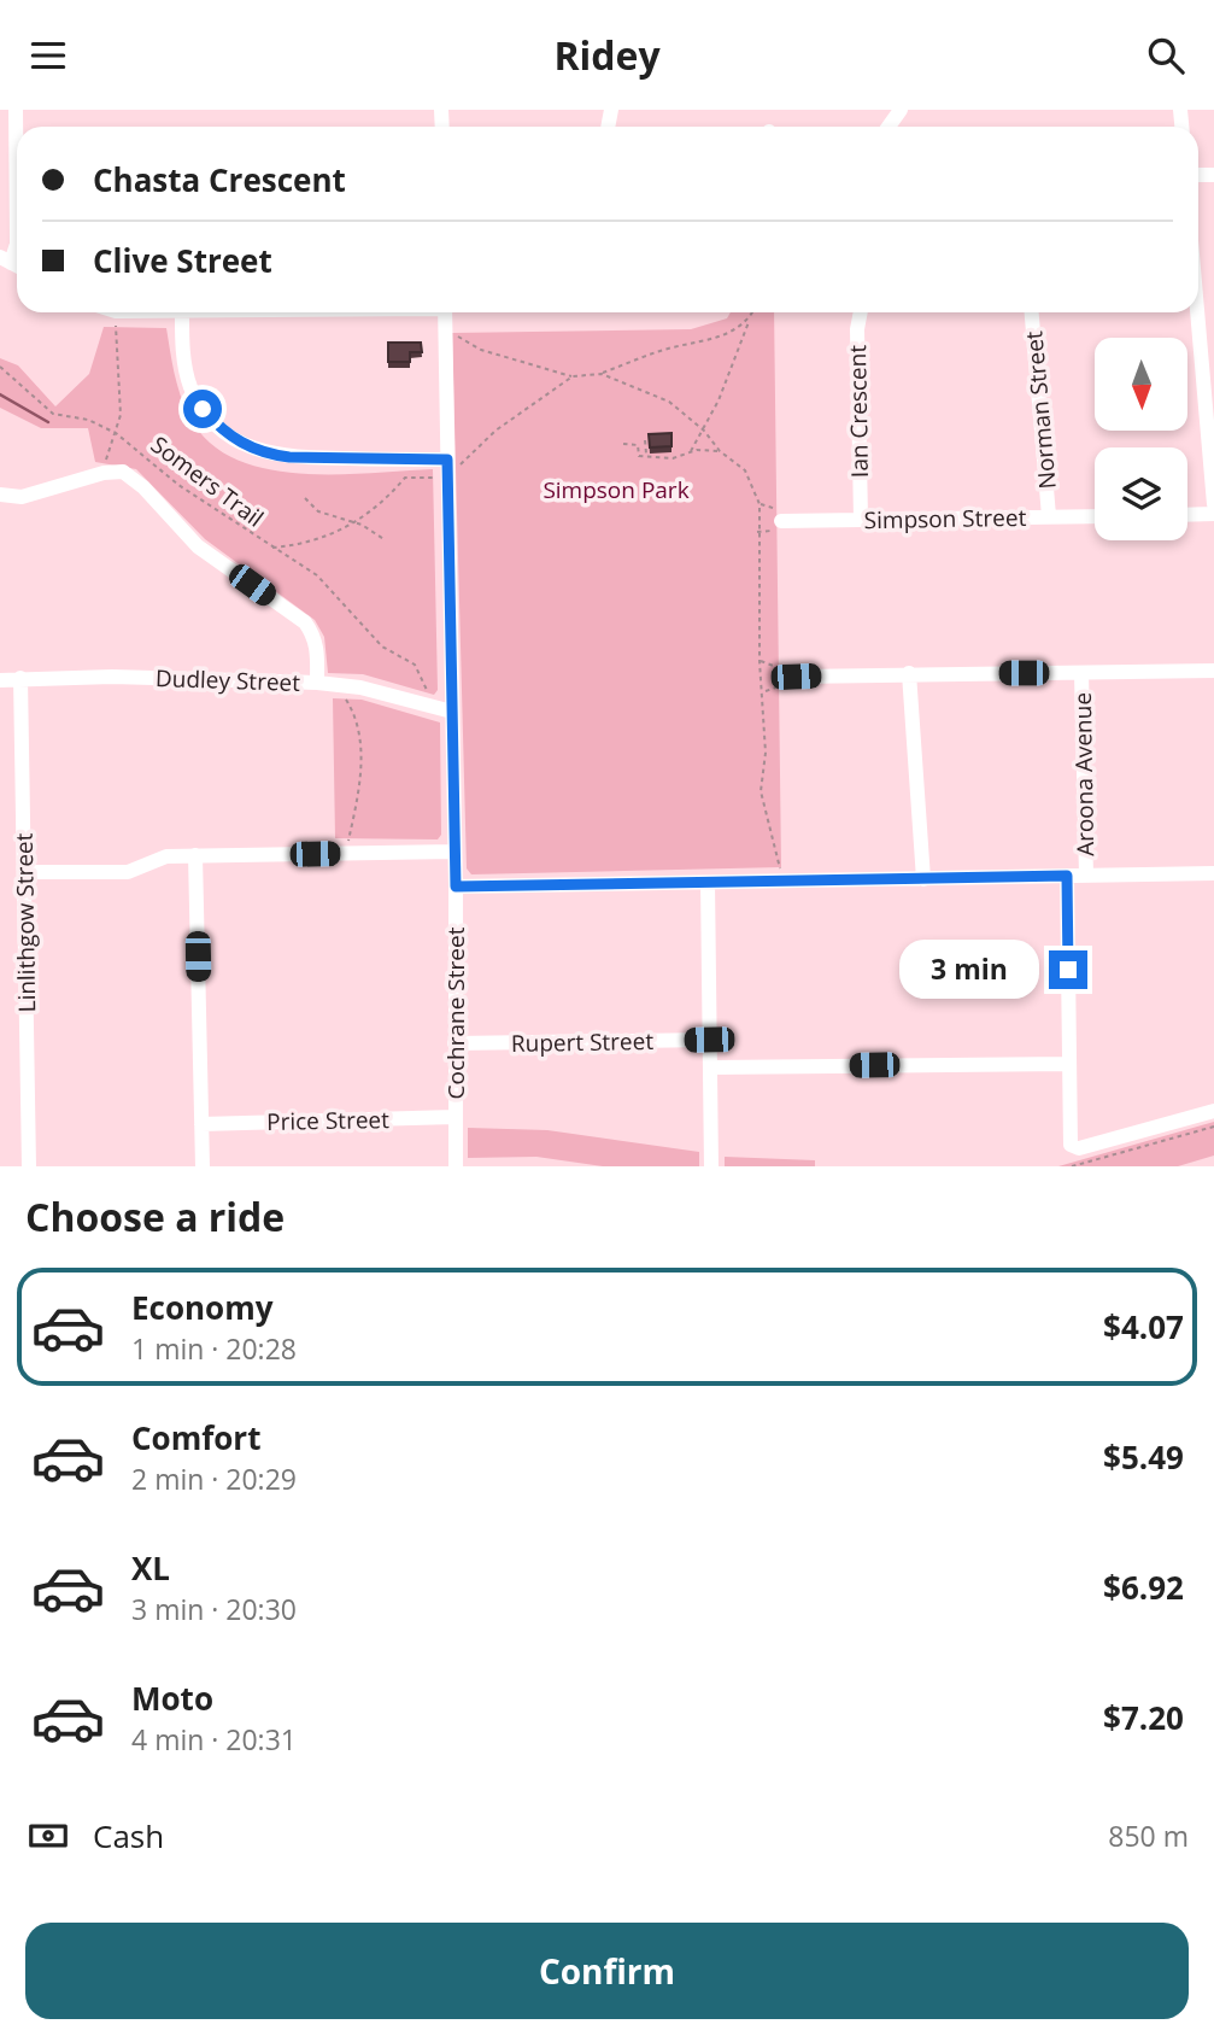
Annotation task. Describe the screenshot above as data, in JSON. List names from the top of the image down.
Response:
{
  "streets": {
    "street": [
      "Norman Street",
      "Ian Crescent",
      "Simpson Street",
      "Dudley Street",
      "Aroona Avenue",
      "Linlithgow Street",
      "Cochrane Street",
      "Rupert Street",
      "Price Street"
    ],
    "path": ["Somers Trail"]
  },
  "crossings": [
    ["Norman Street", "Simpson Street"],
    ["Ian Crescent", "Simpson Street"],
    ["Somers Trail", "Cochrane Street"],
    ["Dudley Street", "Linlithgow Street"],
    ["Dudley Street", "Cochrane Street"],
    ["Cochrane Street", "Rupert Street"],
    ["Cochrane Street", "Price Street"]
  ],
  "parks": ["Simpson Park"],
  "north": "bottom",
  "page": {
    "header": "Ridey",
    "banner": ["Chasta Crescent", "Clive Street"],
    "bubble": "3 min",
    "heading": "Choose a ride",
    "list": [
      {
        "name": "Economy",
        "note": "1 min · 20:28",
        "value": "$4.07"
      },
      {
        "name": "Comfort",
        "note": "2 min · 20:29",
        "value": "$5.49"
      },
      {
        "name": "XL",
        "note": "3 min · 20:30",
        "value": "$6.92"
      },
      {
        "name": "Moto",
        "note": "4 min · 20:31",
        "value": "$7.20"
      }
    ],
    "pay": ["Cash", "850 m"],
    "buttons": "Confirm"
  }
}
